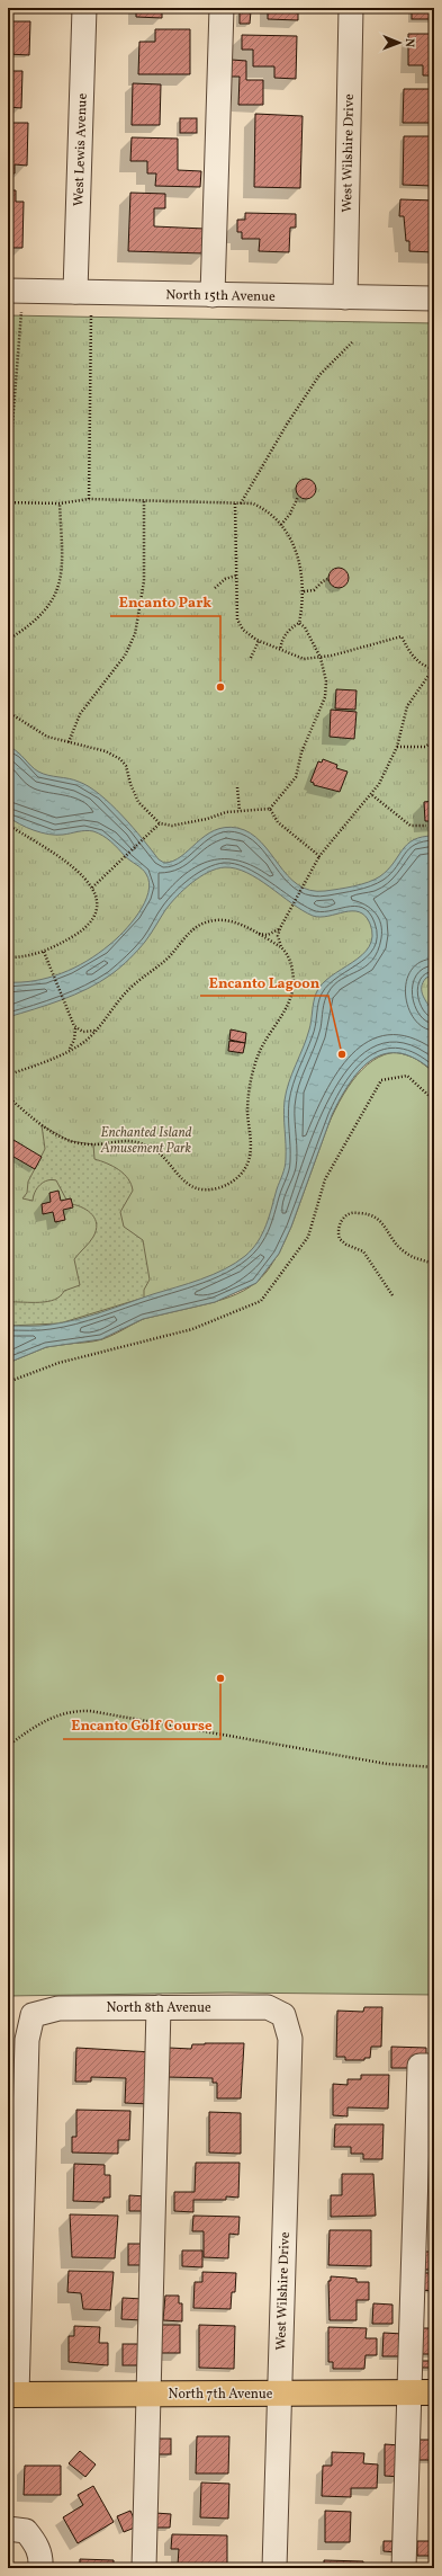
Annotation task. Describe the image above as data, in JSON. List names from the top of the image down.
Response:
{
  "streets": {
    "main road": ["North 7th Avenue"],
    "street": [
      "West Lewis Avenue",
      "West Wilshire Drive",
      "North 15th Avenue",
      "North 8th Avenue"
    ]
  },
  "crossings": [
    ["West Lewis Avenue", "North 15th Avenue"],
    ["West Wilshire Drive", "North 15th Avenue"],
    ["West Wilshire Drive", "North 8th Avenue"],
    ["West Wilshire Drive", "North 7th Avenue"]
  ],
  "parks": ["Enchanted Island Amusement Park"],
  "places": ["Encanto Park", "Encanto Lagoon", "Encanto Golf Course"],
  "north": "right"
}
